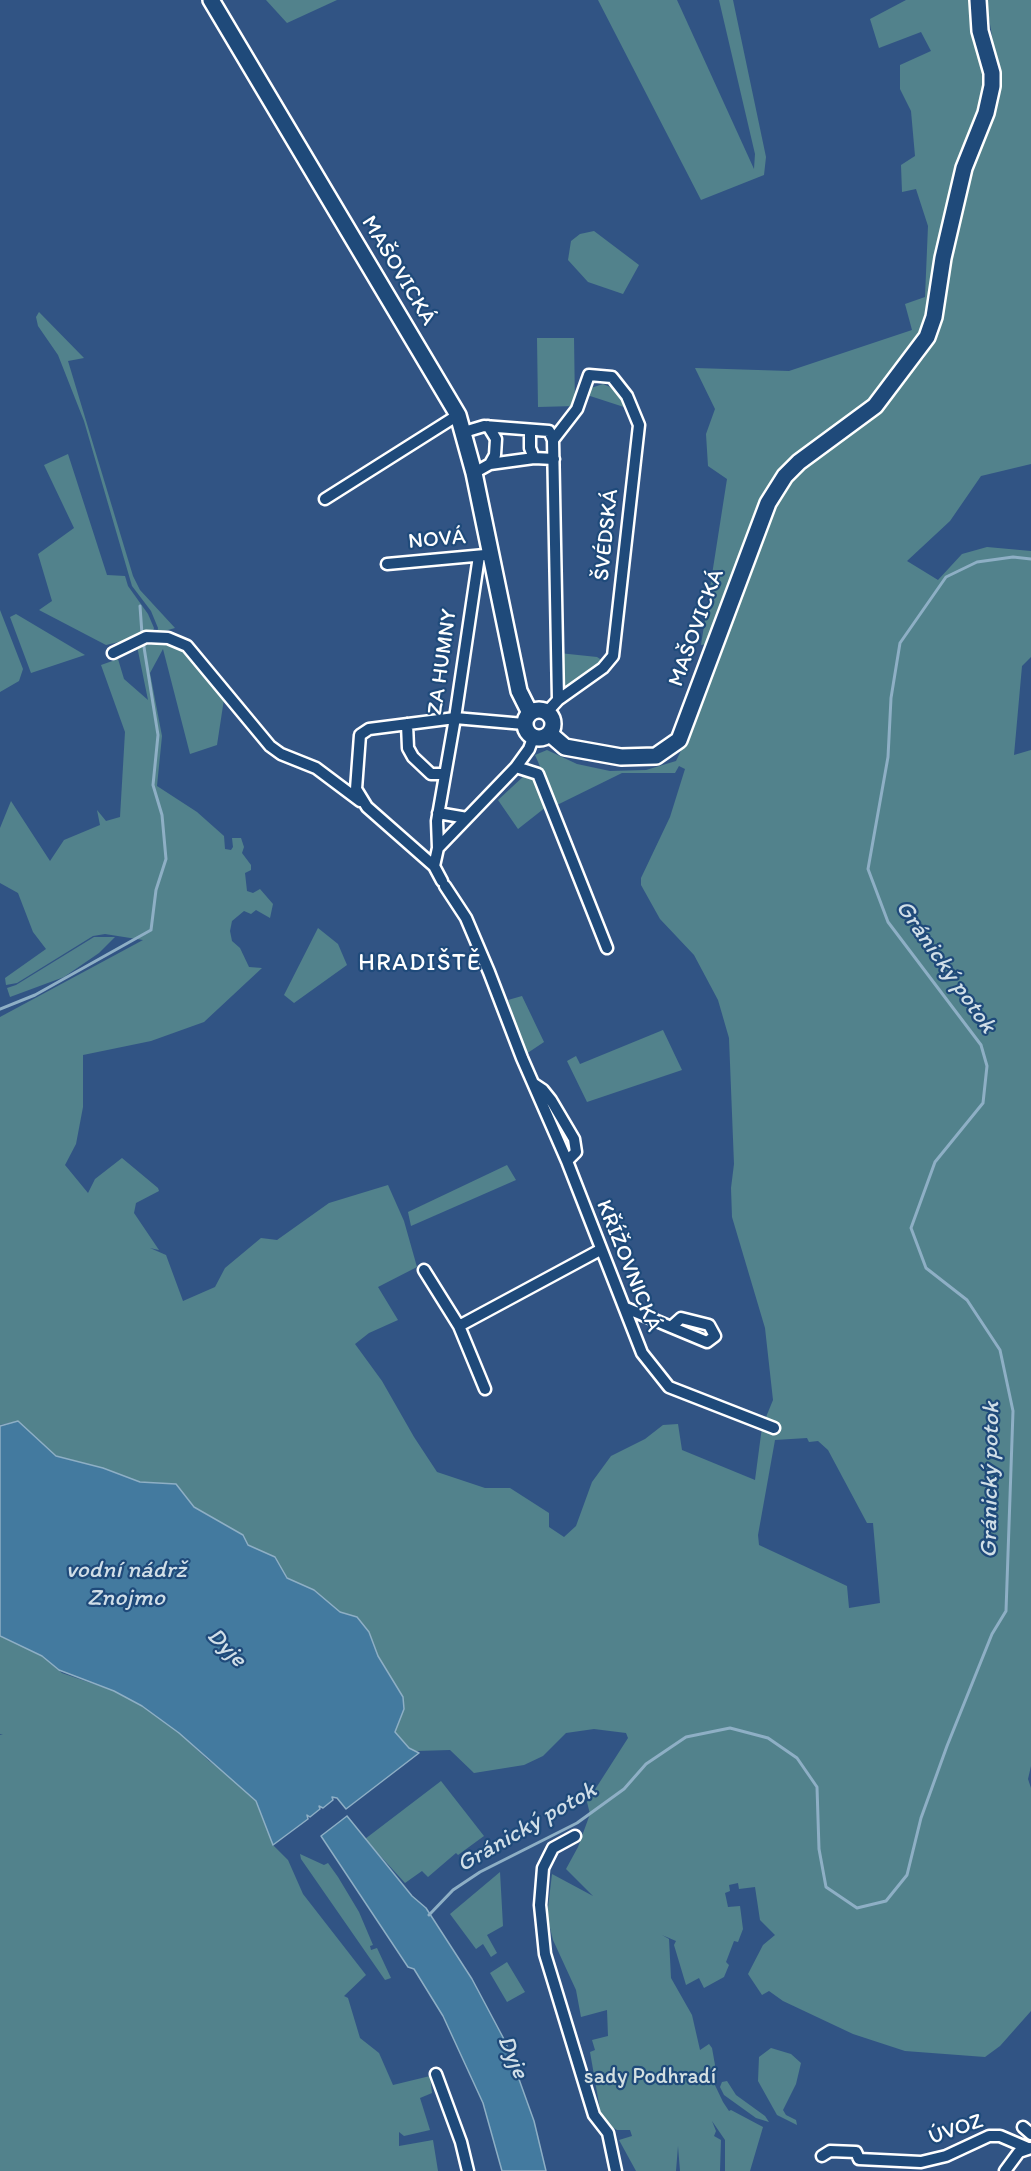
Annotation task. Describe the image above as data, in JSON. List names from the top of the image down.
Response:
{
  "streets": {
    "street": [
      "MAŠOVICKÁ",
      "ŠVÉDSKÁ",
      "NOVÁ",
      "ZA HUMNY",
      "KŘÍŽOVNICKÁ",
      "ÚVOZ"
    ]
  },
  "crossings": [
    ["MAŠOVICKÁ", "NOVÁ"],
    ["MAŠOVICKÁ", "ZA HUMNY"],
    ["NOVÁ", "ZA HUMNY"]
  ],
  "districts": ["HRADIŠTĚ"],
  "water": ["Gránický potok", "vodní nádrž Znojmo", "Dyje"],
  "parks": ["sady Podhradí"]
}
